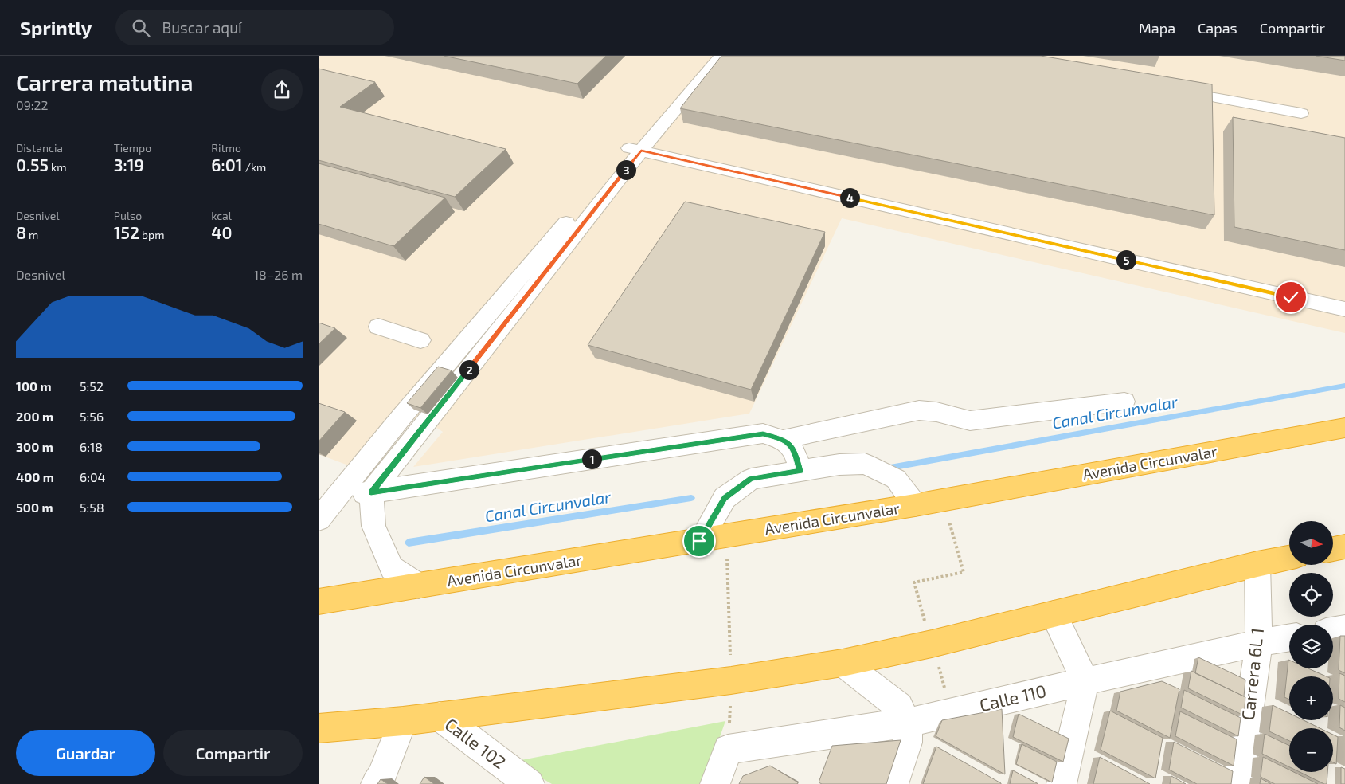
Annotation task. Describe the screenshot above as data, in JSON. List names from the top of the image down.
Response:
{
  "streets": {
    "highway": ["Avenida Circunvalar"],
    "street": ["Carrera 6L 1", "Calle 110", "Calle 102"]
  },
  "crossings": [
    ["Carrera 6L 1", "Calle 110"]
  ],
  "water": ["Canal Circunvalar"],
  "north": "right",
  "page": {
    "header": "Sprintly",
    "search": "Buscar aquí",
    "nav": ["Mapa", "Capas", "Compartir"],
    "heading": ["Carrera matutina", "09:22"],
    "stats": [
      ["Distancia", "0.55 km"],
      ["Tiempo", "3:19"],
      ["Ritmo", "6:01 /km"],
      ["Desnivel", "8 m"],
      ["Pulso", "152 bpm"],
      ["kcal", "40"]
    ],
    "pins": [
      "3",
      "4",
      "5",
      "2",
      "1"
    ],
    "chart": ["Desnivel", "18–26 m"],
    "list": [
      {
        "name": "100 m",
        "note": "5:52"
      },
      {
        "name": "200 m",
        "note": "5:56"
      },
      {
        "name": "300 m",
        "note": "6:18"
      },
      {
        "name": "400 m",
        "note": "6:04"
      },
      {
        "name": "500 m",
        "note": "5:58"
      }
    ],
    "map_buttons": ["+", "−"],
    "buttons": ["Guardar", "Compartir"]
  }
}
